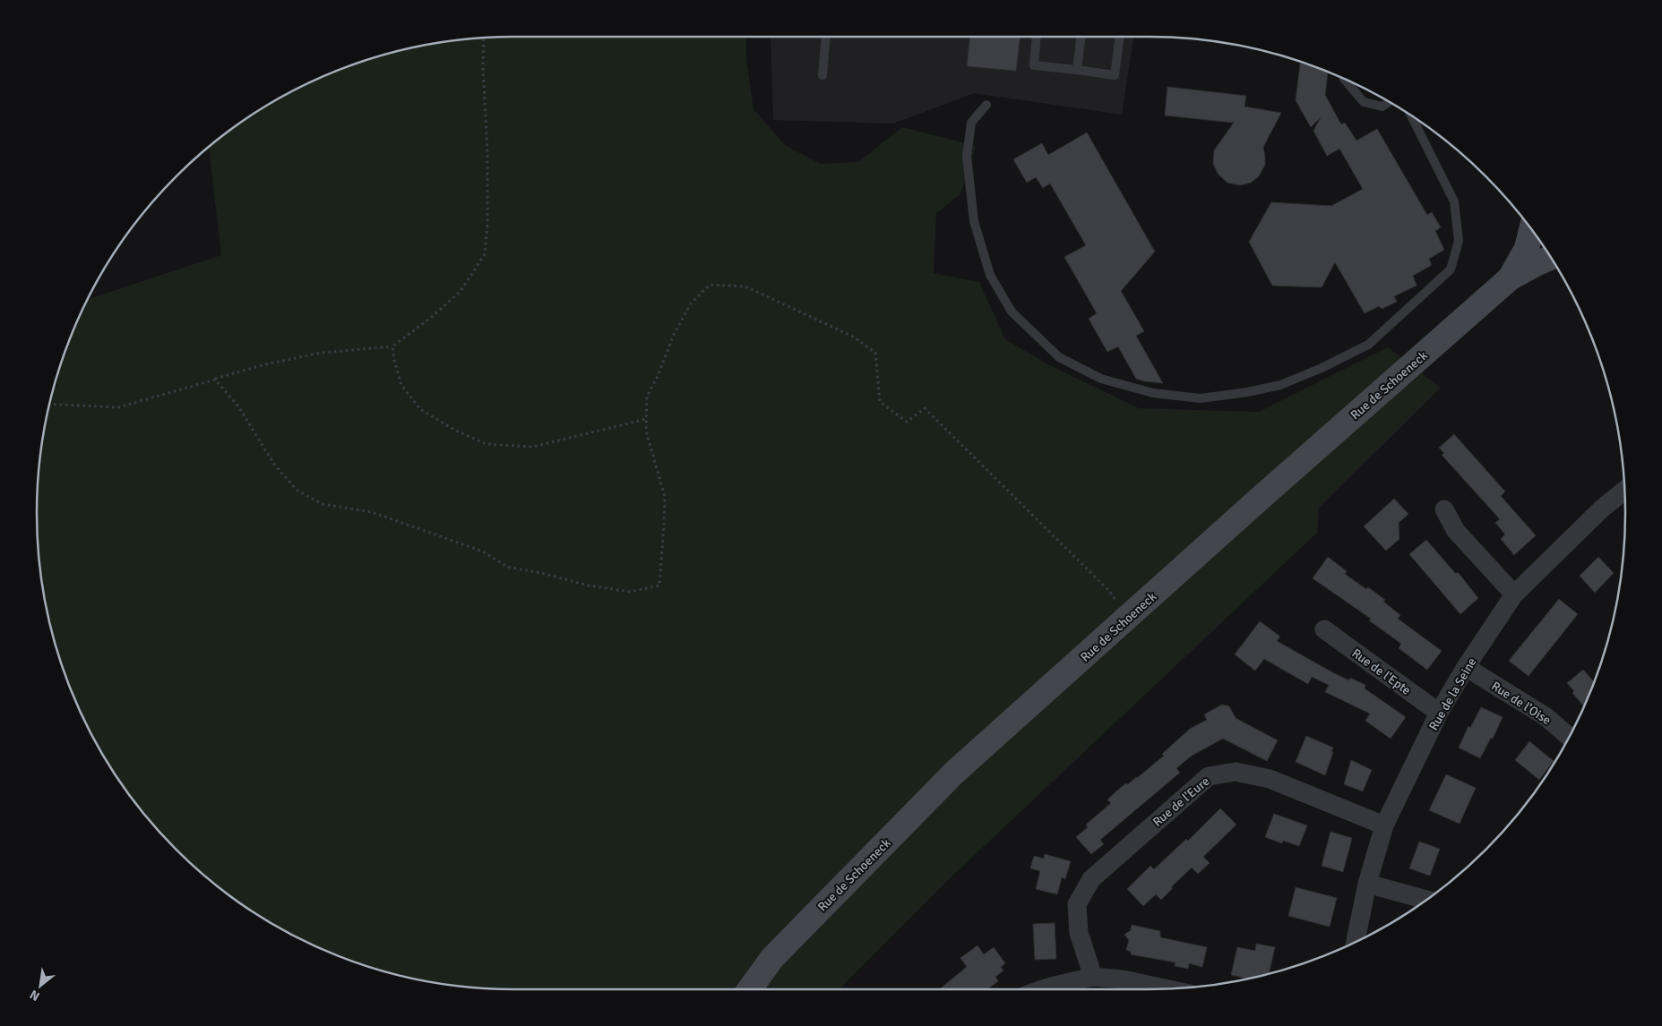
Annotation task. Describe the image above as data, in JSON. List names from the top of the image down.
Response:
{
  "streets": {
    "main road": ["Rue de Schoeneck"],
    "street": [
      "Rue de l'Epte",
      "Rue de la Seine",
      "Rue de l'Oise",
      "Rue de l'Eure"
    ]
  },
  "crossings": [
    ["Rue de l'Epte", "Rue de la Seine"],
    ["Rue de la Seine", "Rue de l'Oise"],
    ["Rue de la Seine", "Rue de l'Eure"]
  ],
  "north": "bottom left"
}
